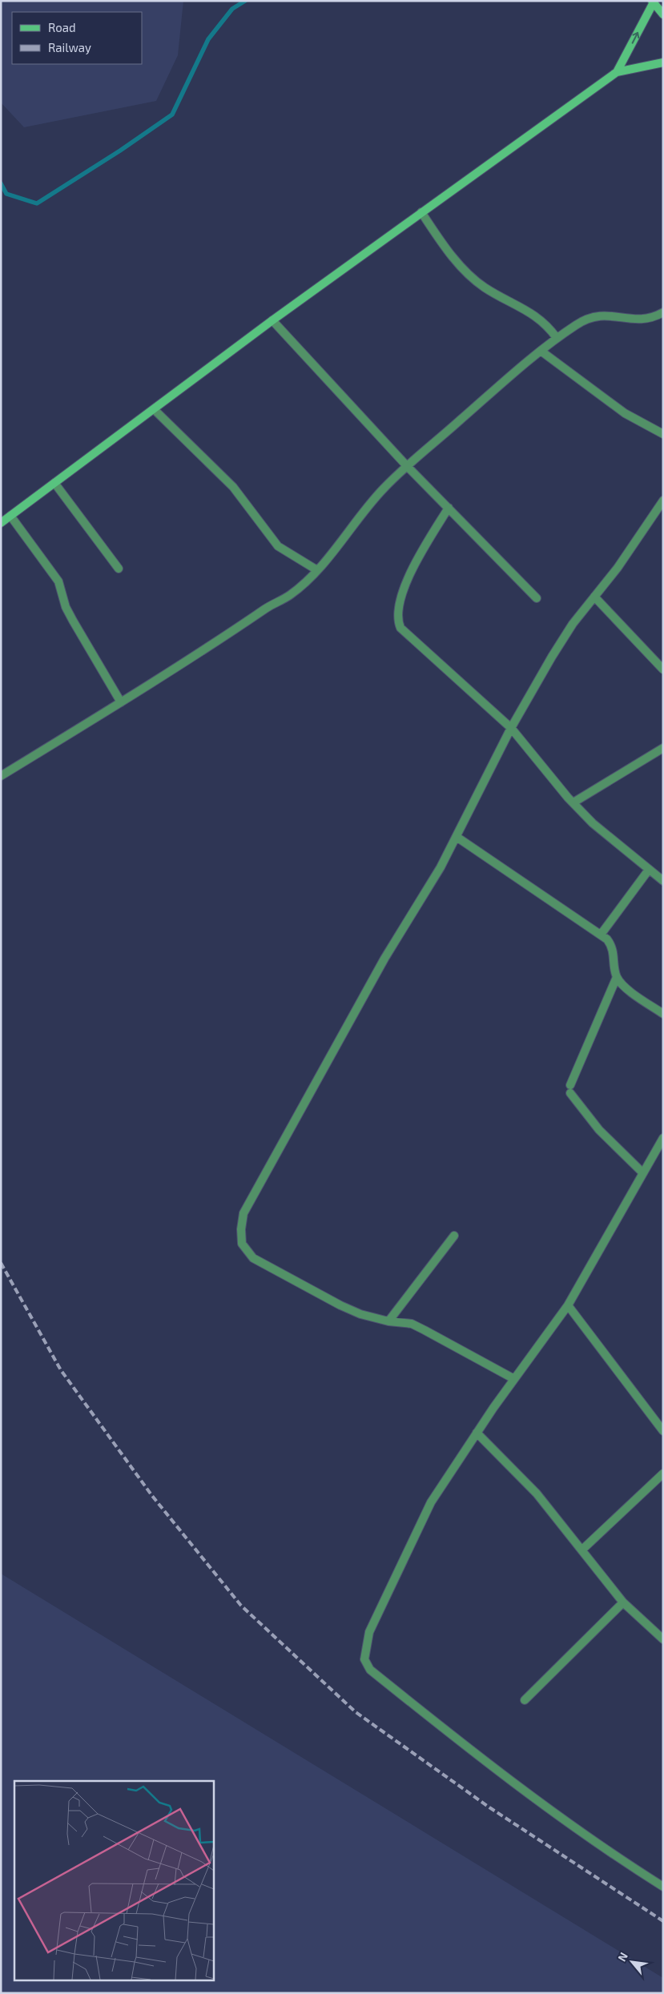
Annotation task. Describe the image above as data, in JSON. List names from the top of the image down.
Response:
{
  "legend": ["Road", "Railway"],
  "north": "top left"
}
